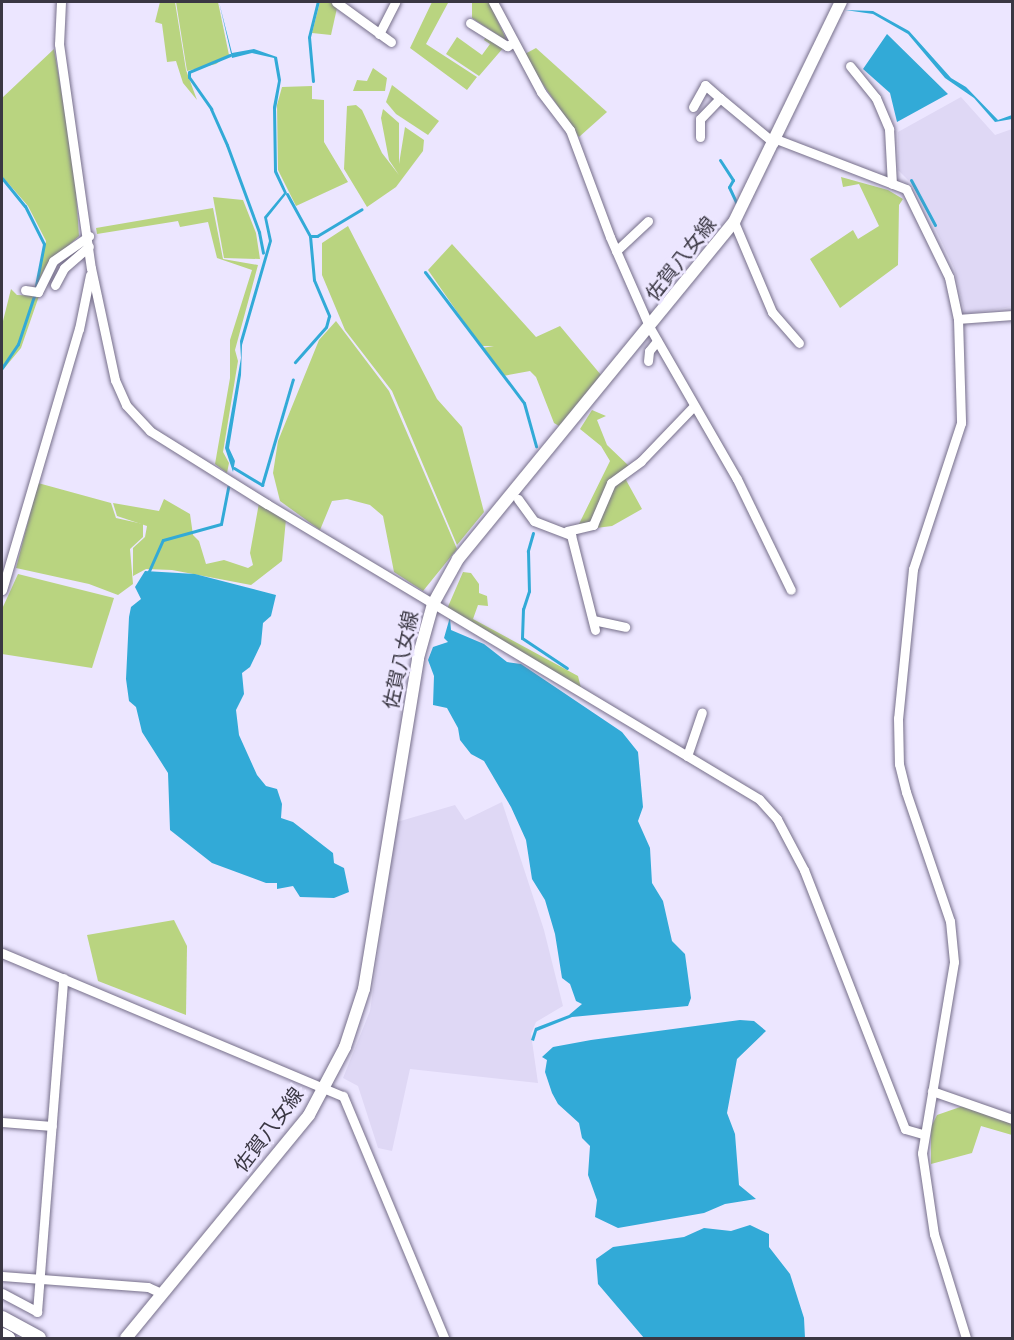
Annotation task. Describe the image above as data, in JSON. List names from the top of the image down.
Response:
{
  "streets": {
    "main road": ["佐賀八女線"]
  }
}
